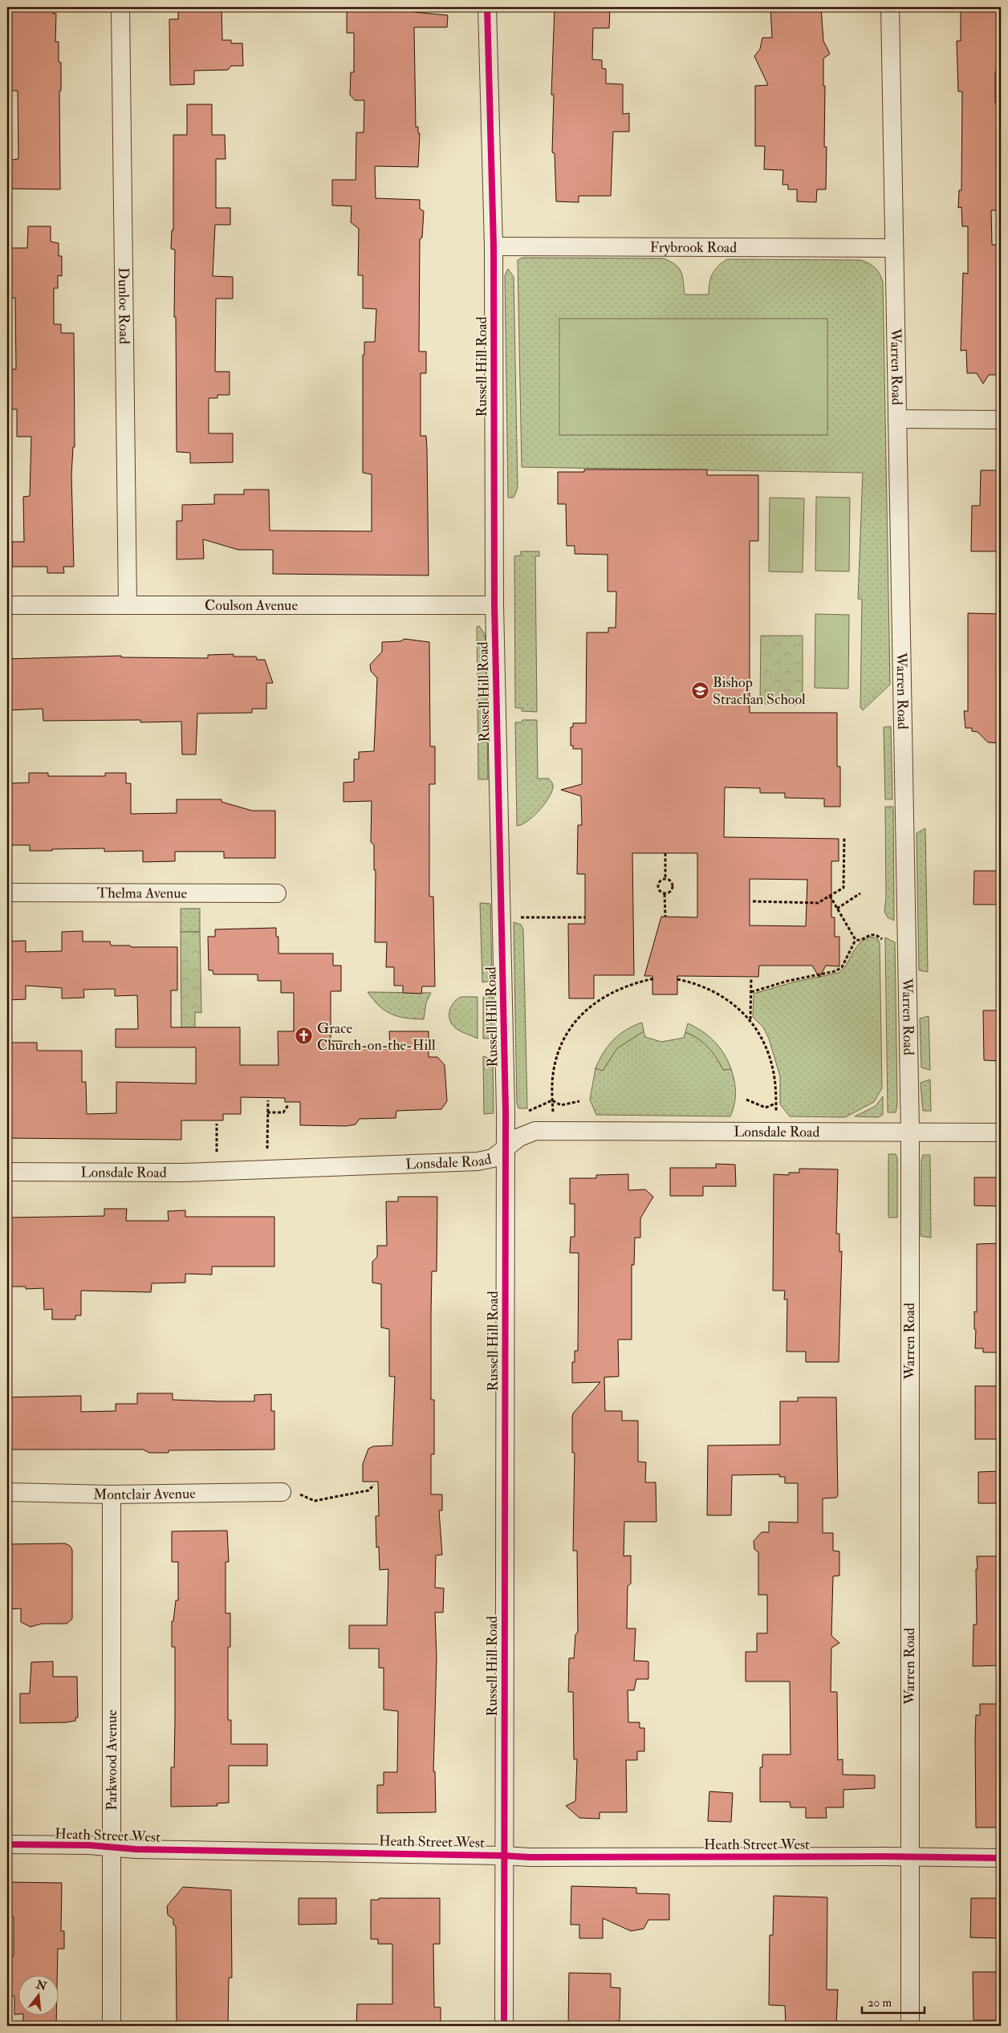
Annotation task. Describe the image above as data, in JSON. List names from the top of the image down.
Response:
{
  "streets": {
    "street": [
      "Frybrook Road",
      "Dunloe Road",
      "Russell Hill Road",
      "Warren Road",
      "Coulson Avenue",
      "Thelma Avenue",
      "Lonsdale Road",
      "Montclair Avenue",
      "Parkwood Avenue",
      "Heath Street West"
    ]
  },
  "crossings": [
    ["Frybrook Road", "Russell Hill Road"],
    ["Frybrook Road", "Warren Road"],
    ["Dunloe Road", "Coulson Avenue"],
    ["Russell Hill Road", "Coulson Avenue"],
    ["Russell Hill Road", "Lonsdale Road"],
    ["Russell Hill Road", "Heath Street West"],
    ["Warren Road", "Lonsdale Road"],
    ["Warren Road", "Heath Street West"],
    ["Montclair Avenue", "Parkwood Avenue"],
    ["Parkwood Avenue", "Heath Street West"]
  ],
  "places": {
    "school or university": ["Bishop Strachan School"],
    "church": ["Grace Church-on-the-Hill"]
  },
  "scale_bar": "20 m",
  "north": "top"
}
